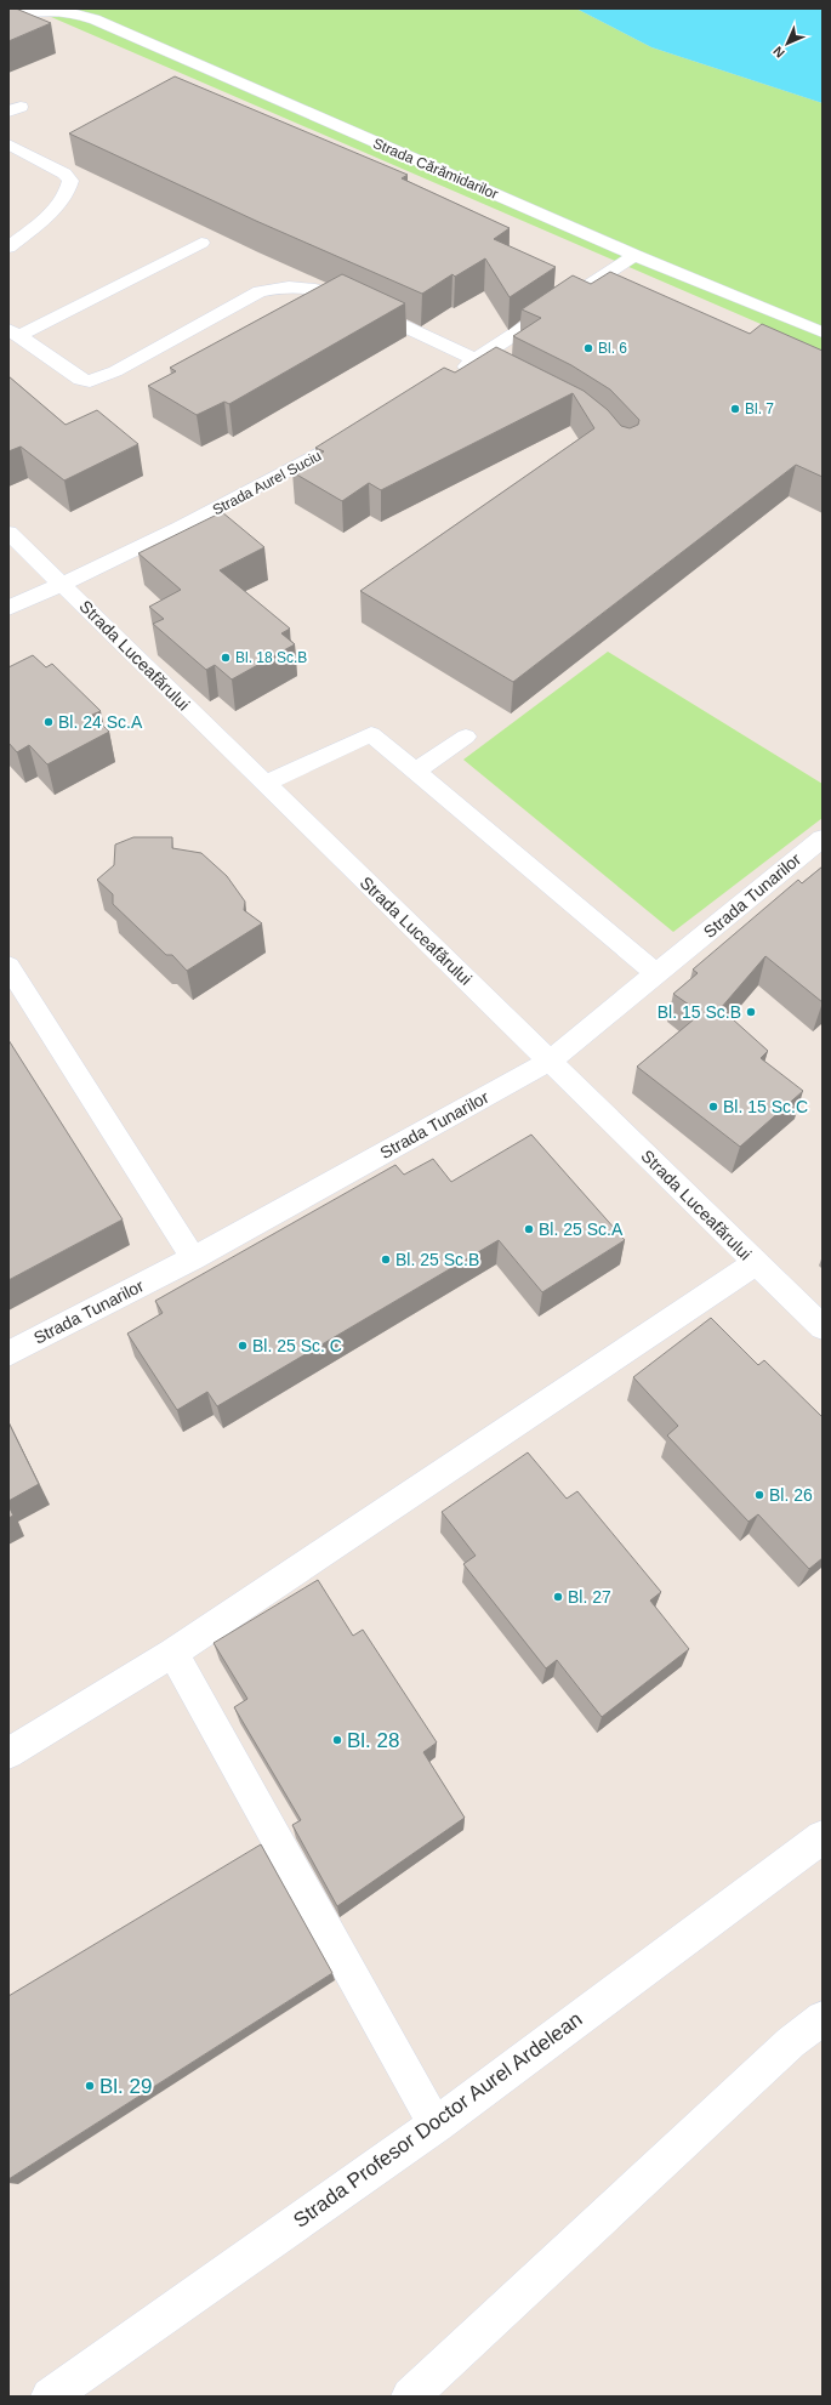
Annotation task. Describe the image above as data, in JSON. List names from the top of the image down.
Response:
{
  "streets": {
    "street": [
      "Strada Cărămidarilor",
      "Strada Aurel Suciu",
      "Strada Luceafărului",
      "Strada Tunarilor",
      "Strada Profesor Doctor Aurel Ardelean"
    ]
  },
  "crossings": [
    ["Strada Aurel Suciu", "Strada Luceafărului"],
    ["Strada Luceafărului", "Strada Tunarilor"]
  ],
  "places": [
    "Bl. 6",
    "Bl. 7",
    "Bl. 18 Sc.B",
    "Bl. 24 Sc.A",
    "Bl. 15 Sc.B",
    "Bl. 15 Sc.C",
    "Bl. 25 Sc.A",
    "Bl. 25 Sc.B",
    "Bl. 25 Sc. C",
    "Bl. 26",
    "Bl. 27",
    "Bl. 28",
    "Bl. 29"
  ],
  "north": "bottom left"
}
